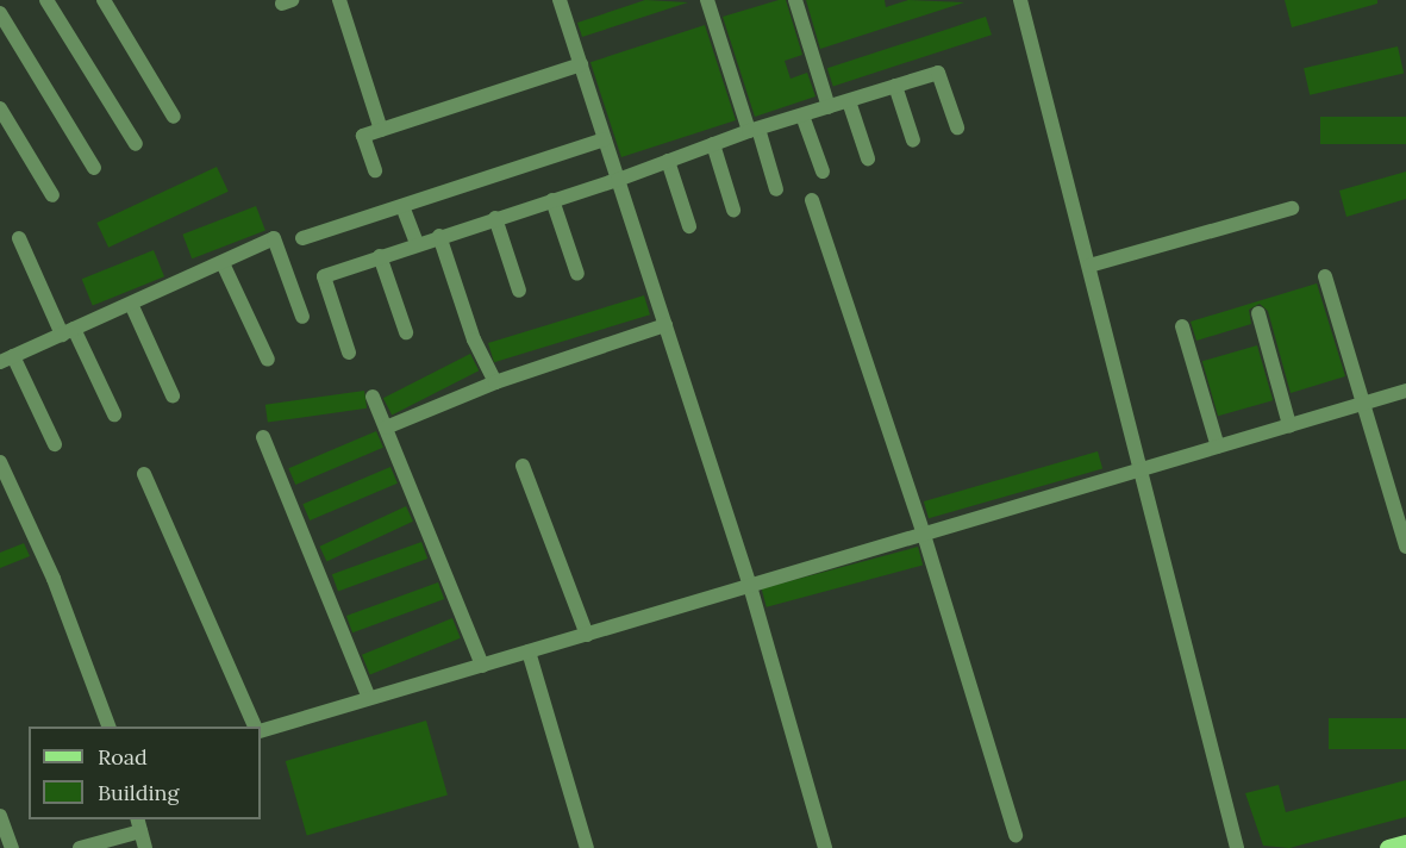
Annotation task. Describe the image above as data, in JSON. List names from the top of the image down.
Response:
{
  "legend": ["Road", "Building"]
}
